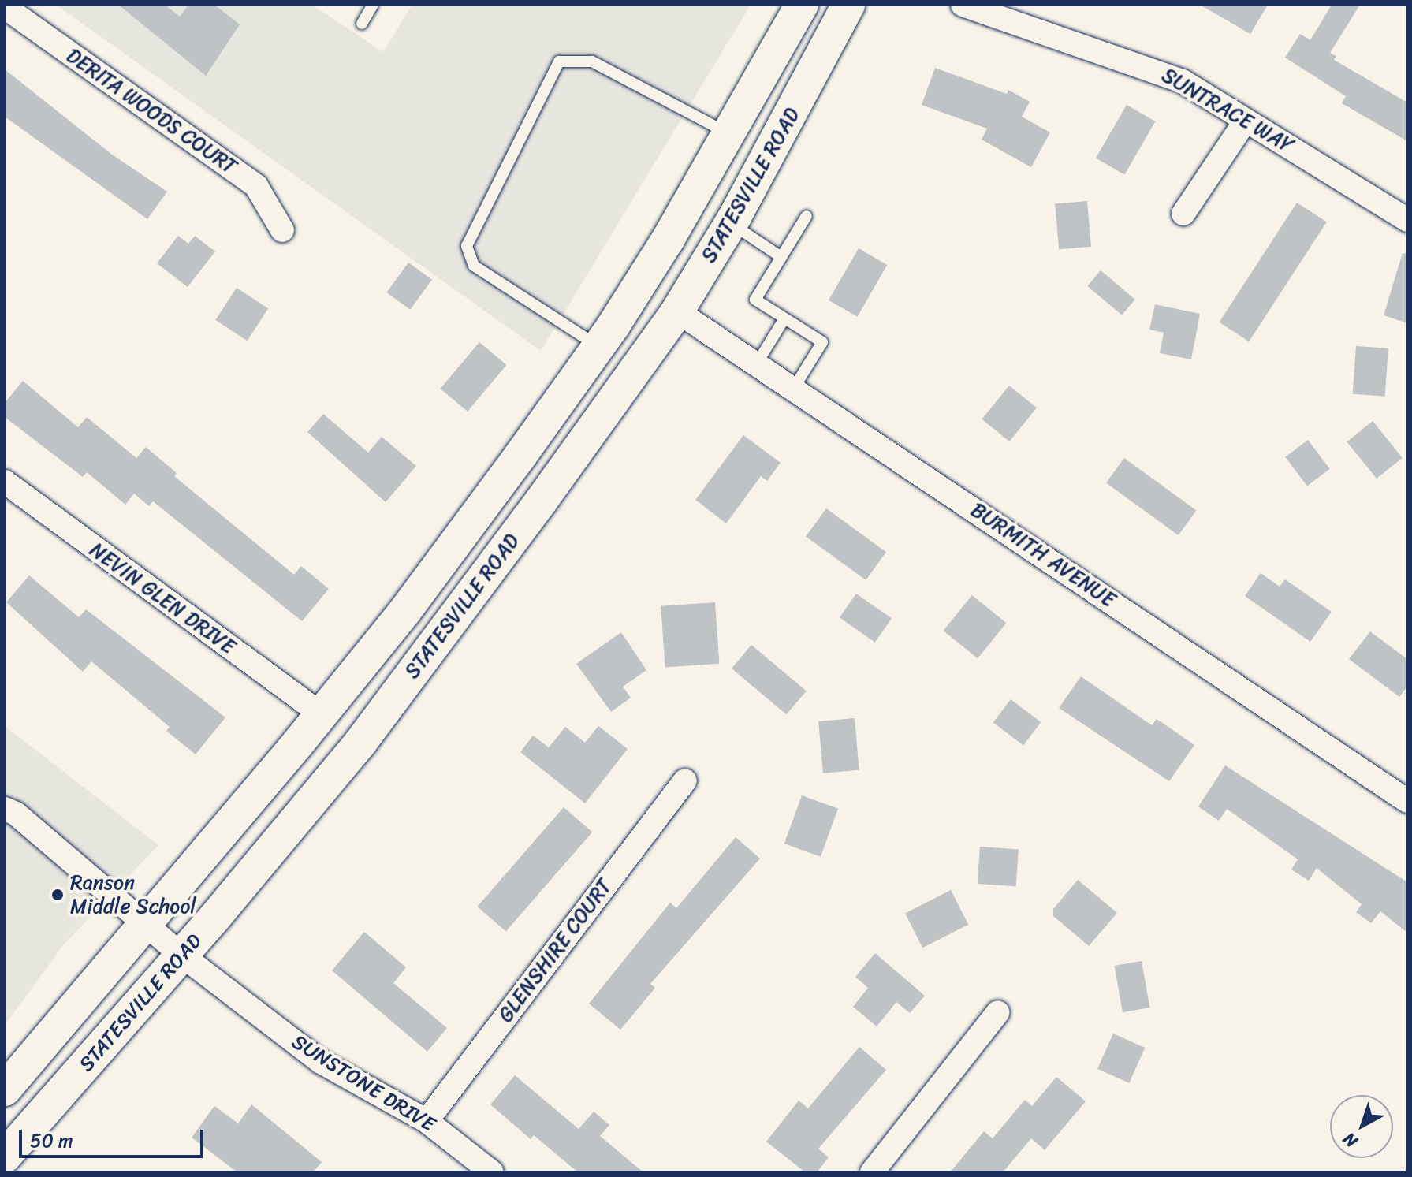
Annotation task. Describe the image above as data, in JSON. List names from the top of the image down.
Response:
{
  "streets": {
    "main road": ["STATESVILLE ROAD"],
    "street": [
      "SUNTRACE WAY",
      "DERITA WOODS COURT",
      "BURMITH AVENUE",
      "NEVIN GLEN DRIVE",
      "GLENSHIRE COURT",
      "SUNSTONE DRIVE"
    ]
  },
  "crossings": [
    ["STATESVILLE ROAD", "BURMITH AVENUE"],
    ["STATESVILLE ROAD", "NEVIN GLEN DRIVE"],
    ["STATESVILLE ROAD", "SUNSTONE DRIVE"],
    ["GLENSHIRE COURT", "SUNSTONE DRIVE"]
  ],
  "places": ["Ranson Middle School"],
  "scale_bar": "50 m",
  "north": "bottom left"
}
